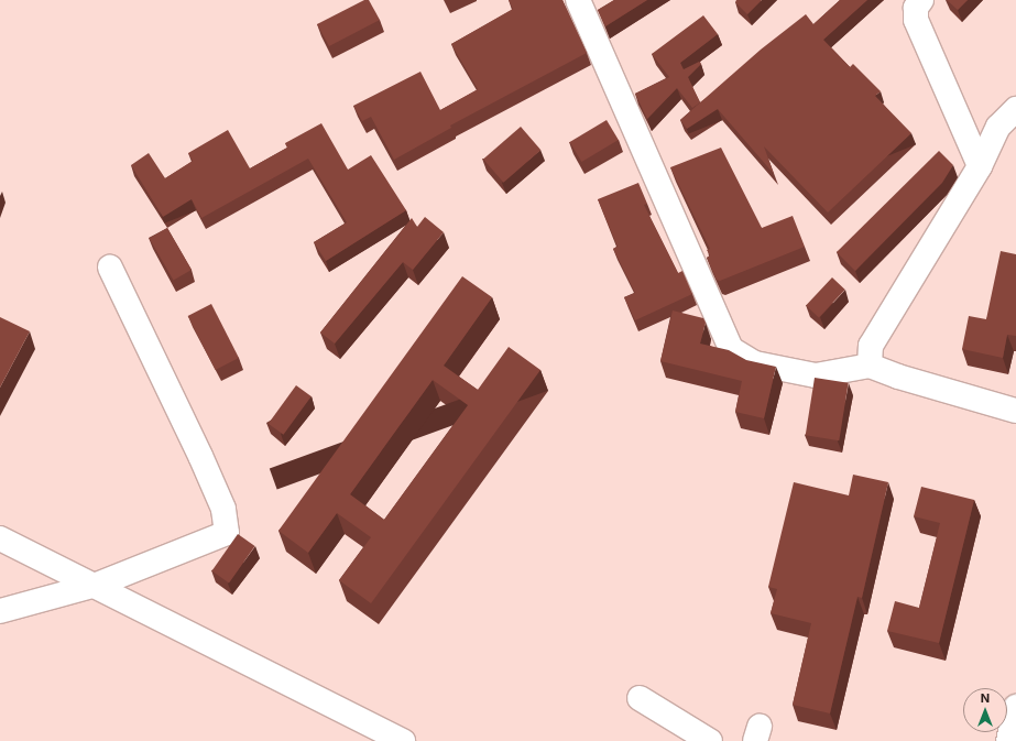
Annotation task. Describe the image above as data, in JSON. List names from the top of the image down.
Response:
{
  "north": "top"
}
